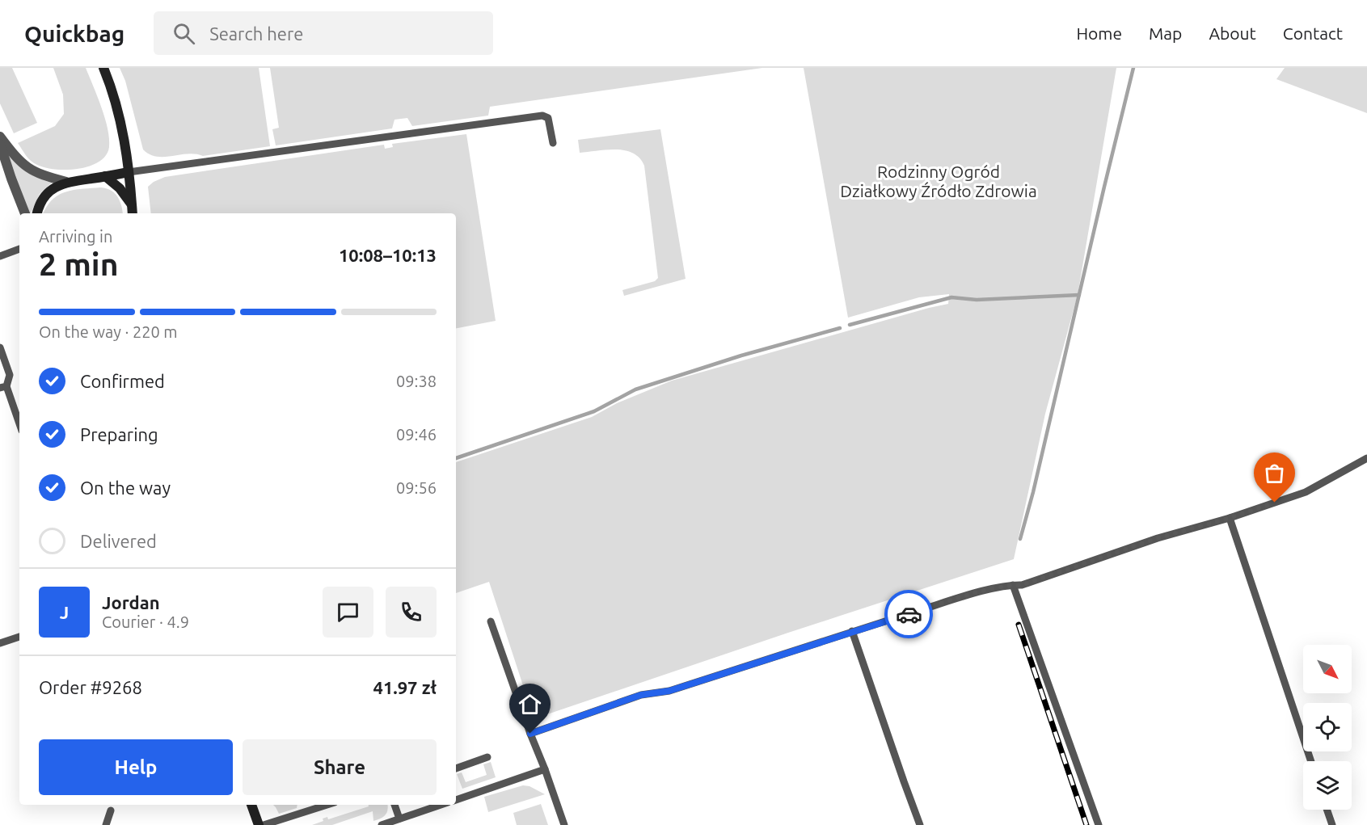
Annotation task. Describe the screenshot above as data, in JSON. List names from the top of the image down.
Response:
{
  "parks": ["Rodzinny Ogród Działkowy Źródło Zdrowia"],
  "north": "bottom right",
  "page": {
    "header": "Quickbag",
    "search": "Search here",
    "nav": [
      "Home",
      "Map",
      "About",
      "Contact"
    ],
    "heading": ["2 min", "Arriving in", "10:08–10:13"],
    "panel": [
      "Jordan",
      "Courier · 4.9",
      "Order #9268",
      "41.97 zł"
    ],
    "bar": "On the way · 220 m",
    "list": [
      ["Confirmed", "09:38"],
      ["Preparing", "09:46"],
      ["On the way", "09:56"],
      "Delivered"
    ],
    "round": "J",
    "buttons": ["Help", "Share"]
  }
}
